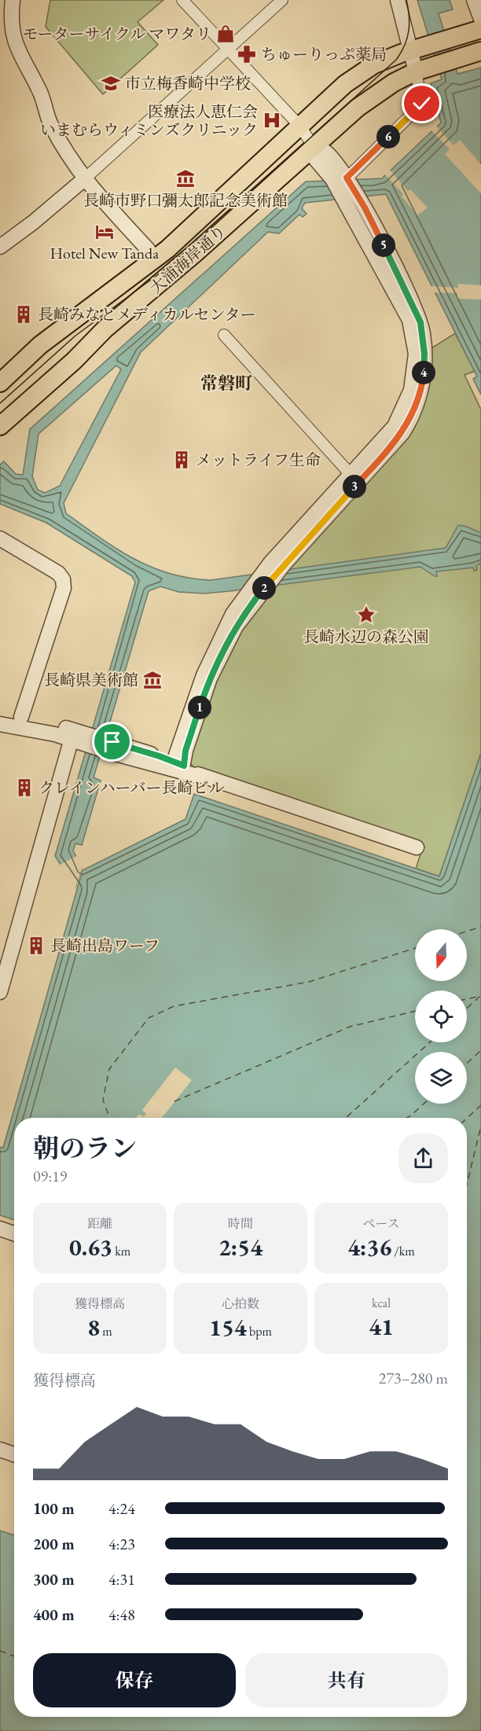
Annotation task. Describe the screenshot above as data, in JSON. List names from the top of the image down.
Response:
{
  "streets": {
    "highway": ["大浦海岸通り"]
  },
  "districts": ["常磐町"],
  "places": {
    "shop": ["モーターサイクル マワタリ"],
    "pharmacy": ["ちゅーりっぷ薬局"],
    "school or university": ["市立梅香崎中学校"],
    "hospital": ["医療法人恵仁会 いまむらウィミンズクリニック"],
    "museum": ["長崎市野口彌太郎記念美術館", "長崎県美術館"],
    "hotel": ["Hotel New Tanda"],
    "building": [
      "長崎みなとメディカルセンター",
      "メットライフ生命",
      "クレインハーバー長崎ビル",
      "長崎出島ワーフ"
    ],
    "place": ["長崎水辺の森公園"]
  },
  "north": "bottom",
  "page": {
    "pins": [
      "6",
      "5",
      "4",
      "3",
      "2",
      "1"
    ],
    "heading": ["朝のラン", "09:19"],
    "stats": [
      ["距離", "0.63 km"],
      ["時間", "2:54"],
      ["ペース", "4:36 /km"],
      ["獲得標高", "8 m"],
      ["心拍数", "154 bpm"],
      ["kcal", "41"]
    ],
    "chart": ["獲得標高", "273–280 m"],
    "list": [
      {
        "name": "100 m",
        "note": "4:24"
      },
      {
        "name": "200 m",
        "note": "4:23"
      },
      {
        "name": "300 m",
        "note": "4:31"
      },
      {
        "name": "400 m",
        "note": "4:48"
      }
    ],
    "buttons": ["保存", "共有"]
  }
}
